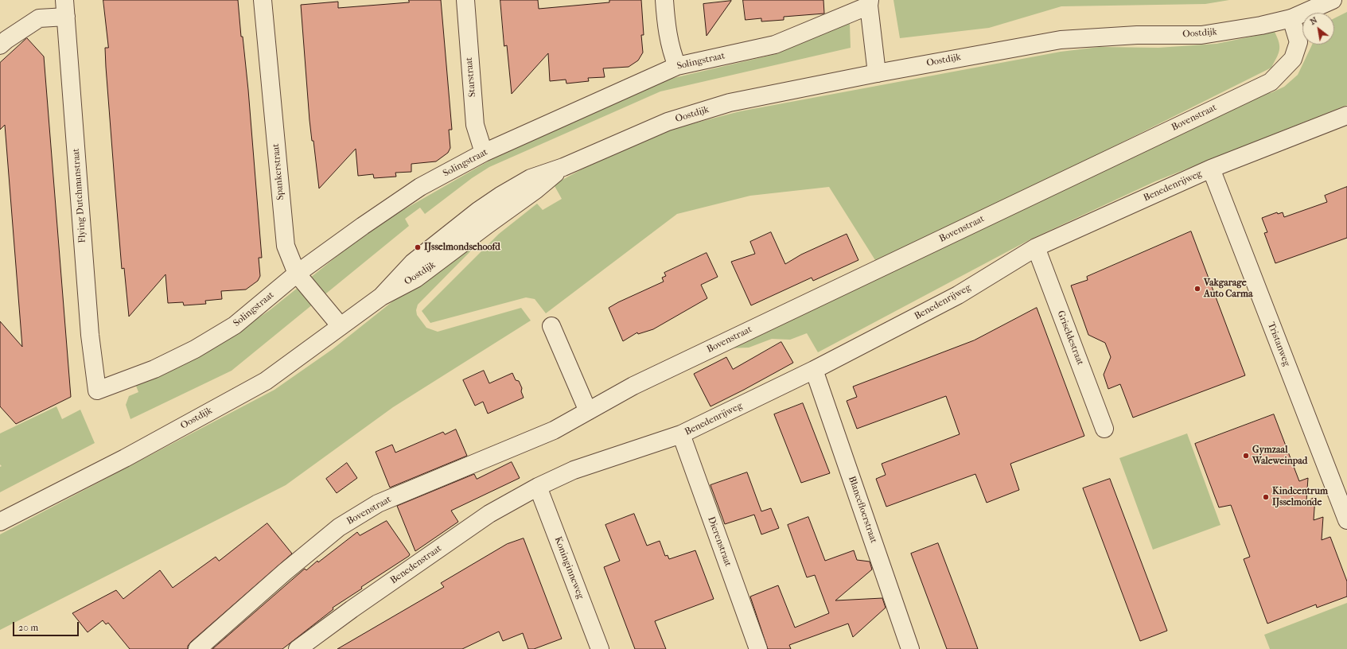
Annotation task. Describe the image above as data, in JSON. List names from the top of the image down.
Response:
{
  "streets": {
    "street": [
      "Oostdijk",
      "Solingstraat",
      "Starstraat",
      "Bovenstraat",
      "Spankerstraat",
      "Benedenrijweg",
      "Flying Dutchmanstraat",
      "Griseldestraat",
      "Tristanweg",
      "Blancefloerstraat",
      "Dierenstraat",
      "Benedenstraat",
      "Koninginneweg"
    ]
  },
  "crossings": [
    ["Oostdijk", "Bovenstraat"],
    ["Oostdijk", "Spankerstraat"],
    ["Solingstraat", "Starstraat"],
    ["Solingstraat", "Spankerstraat"],
    ["Solingstraat", "Flying Dutchmanstraat"],
    ["Benedenrijweg", "Griseldestraat"],
    ["Benedenrijweg", "Tristanweg"],
    ["Benedenrijweg", "Blancefloerstraat"],
    ["Benedenrijweg", "Dierenstraat"],
    ["Benedenrijweg", "Benedenstraat"],
    ["Benedenrijweg", "Koninginneweg"],
    ["Benedenstraat", "Koninginneweg"]
  ],
  "places": [
    "IJsselmondsehoofd",
    "Vakgarage Auto Carma",
    "Gymzaal Waleweinpad",
    "Kindcentrum IJsselmonde"
  ],
  "scale_bar": "20 m",
  "north": "top left"
}
